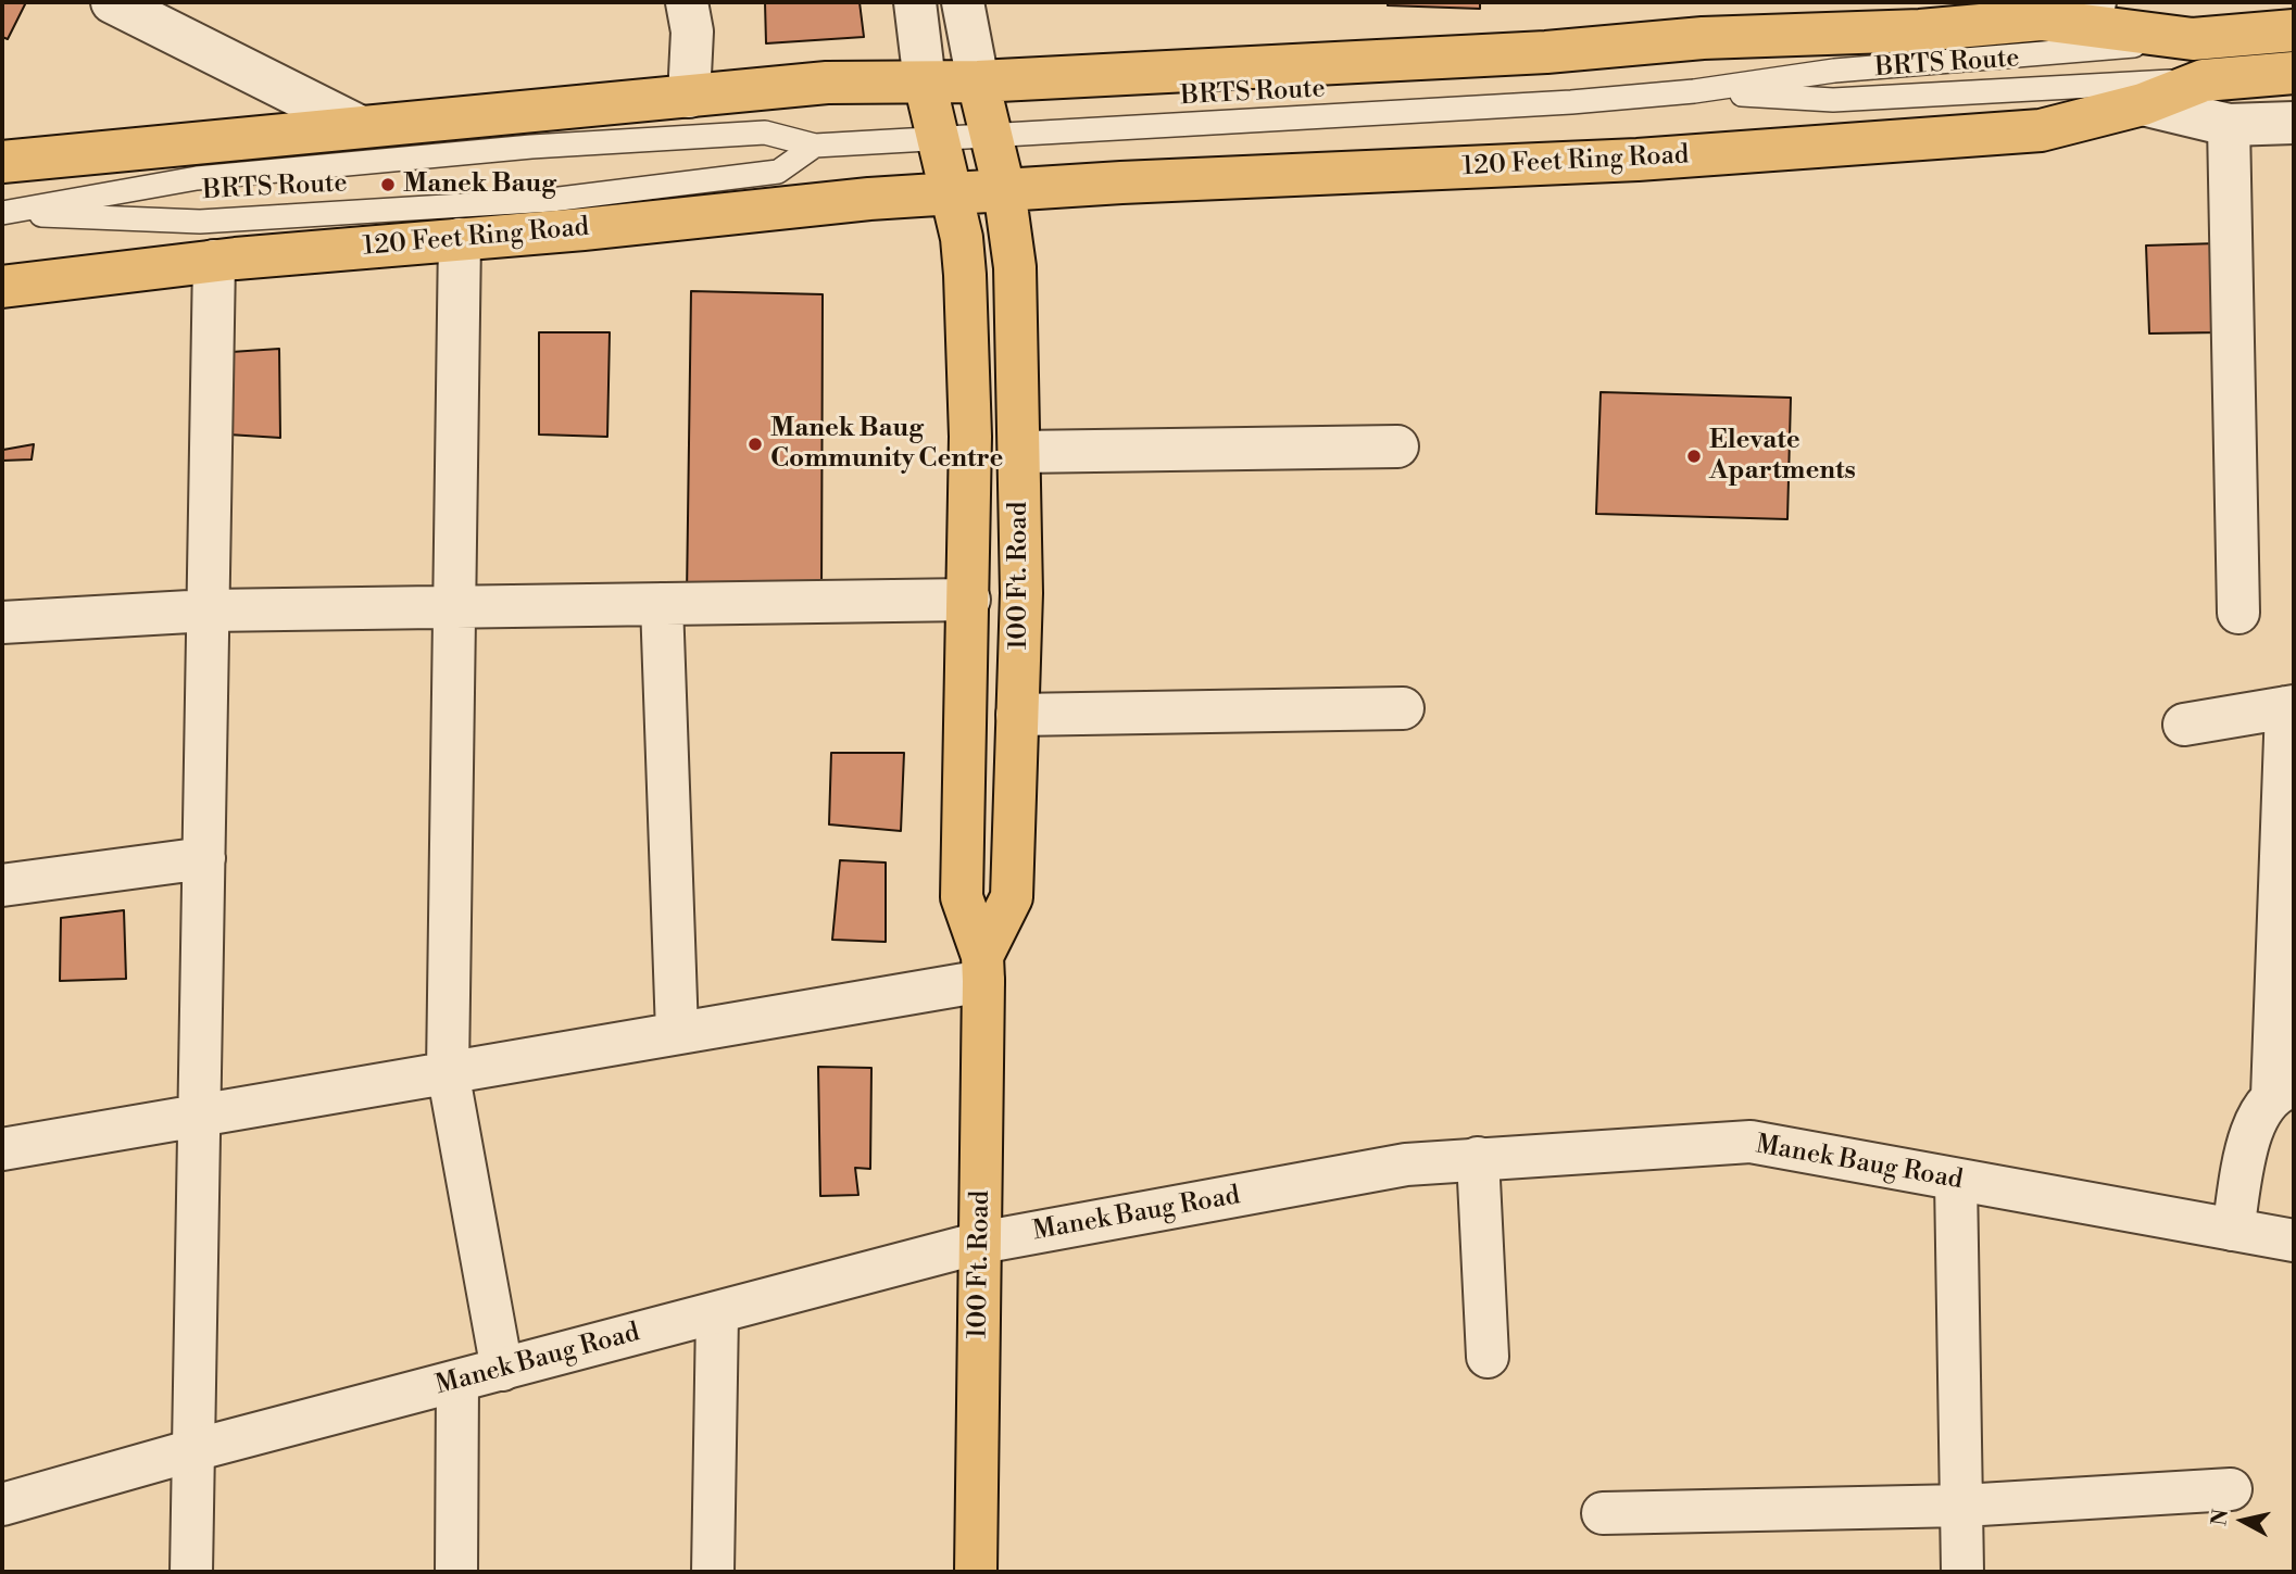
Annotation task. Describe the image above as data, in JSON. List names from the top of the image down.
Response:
{
  "streets": {
    "main road": ["120 Feet Ring Road", "100 Ft. Road"],
    "street": ["Manek Baug Road"],
    "lane": ["BRTS Route"]
  },
  "crossings": [
    ["BRTS Route", "120 Feet Ring Road"],
    ["BRTS Route", "100 Ft. Road"],
    ["120 Feet Ring Road", "100 Ft. Road"],
    ["100 Ft. Road", "Manek Baug Road"]
  ],
  "places": ["Manek Baug", "Manek Baug Community Centre", "Elevate Apartments"],
  "north": "left"
}
